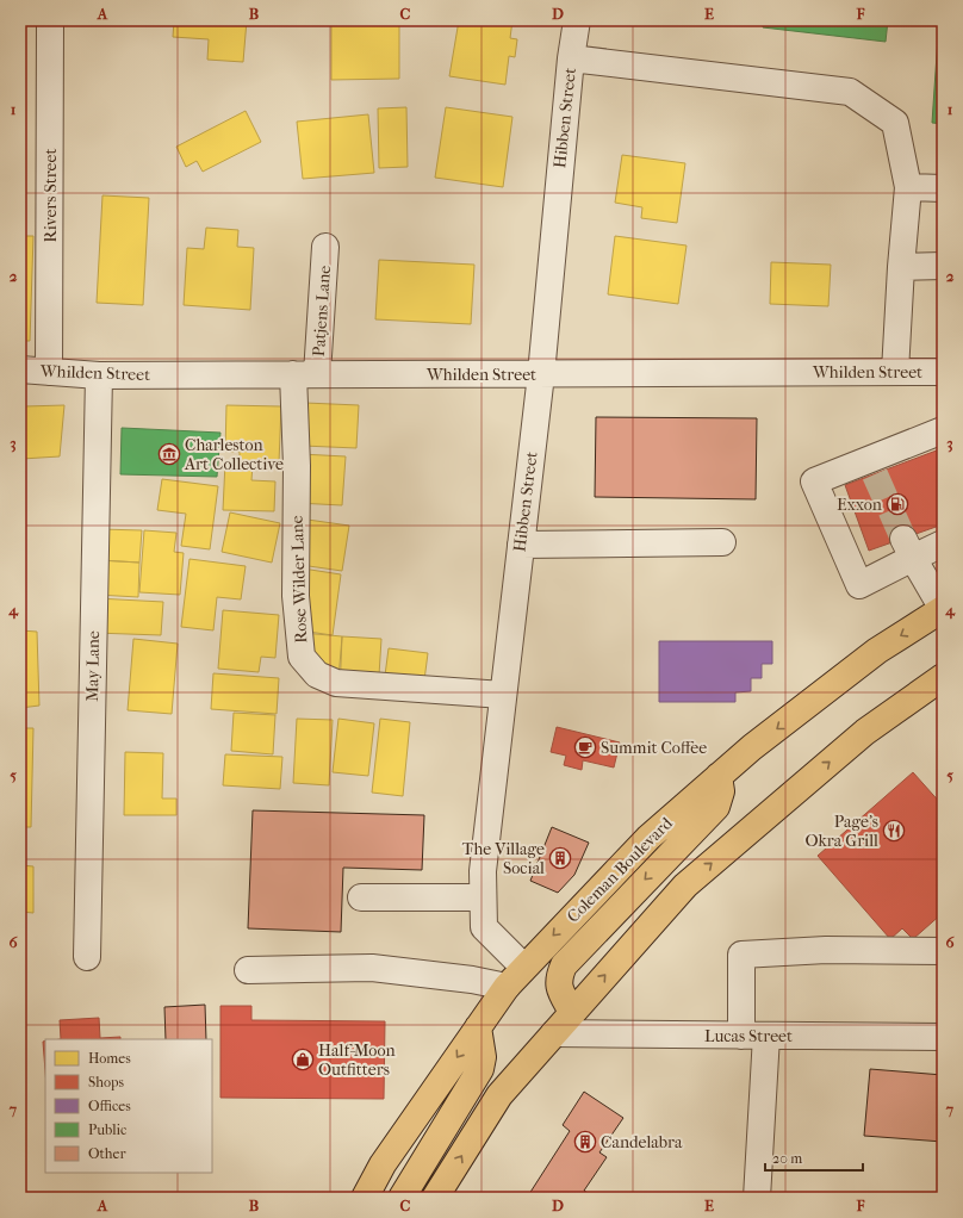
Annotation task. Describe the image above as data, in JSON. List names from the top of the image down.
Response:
{
  "streets": {
    "main road": ["Coleman Boulevard"],
    "street": [
      "Hibben Street",
      "Rivers Street",
      "Patjens Lane",
      "Whilden Street",
      "Rose Wilder Lane",
      "May Lane",
      "Lucas Street"
    ]
  },
  "crossings": [
    ["Hibben Street", "Whilden Street"],
    ["Hibben Street", "Rose Wilder Lane"],
    ["Hibben Street", "Coleman Boulevard"],
    ["Rivers Street", "Whilden Street"],
    ["Patjens Lane", "Whilden Street"],
    ["Patjens Lane", "Rose Wilder Lane"],
    ["Whilden Street", "Rose Wilder Lane"],
    ["Whilden Street", "May Lane"]
  ],
  "places": {
    "museum": ["Charleston Art Collective"],
    "fuel station": ["Exxon"],
    "cafe": ["Summit Coffee"],
    "restaurant": ["Page's Okra Grill"],
    "building": ["The Village Social", "Candelabra"],
    "shop": ["Half-Moon Outfitters"]
  },
  "legend": [
    "Homes",
    "Shops",
    "Offices",
    "Public",
    "Other"
  ],
  "scale_bar": "20 m",
  "grid": {
    "columns": [
      "A",
      "B",
      "C",
      "D",
      "E",
      "F"
    ],
    "rows": [
      "1",
      "2",
      "3",
      "4",
      "5",
      "6",
      "7"
    ]
  }
}
